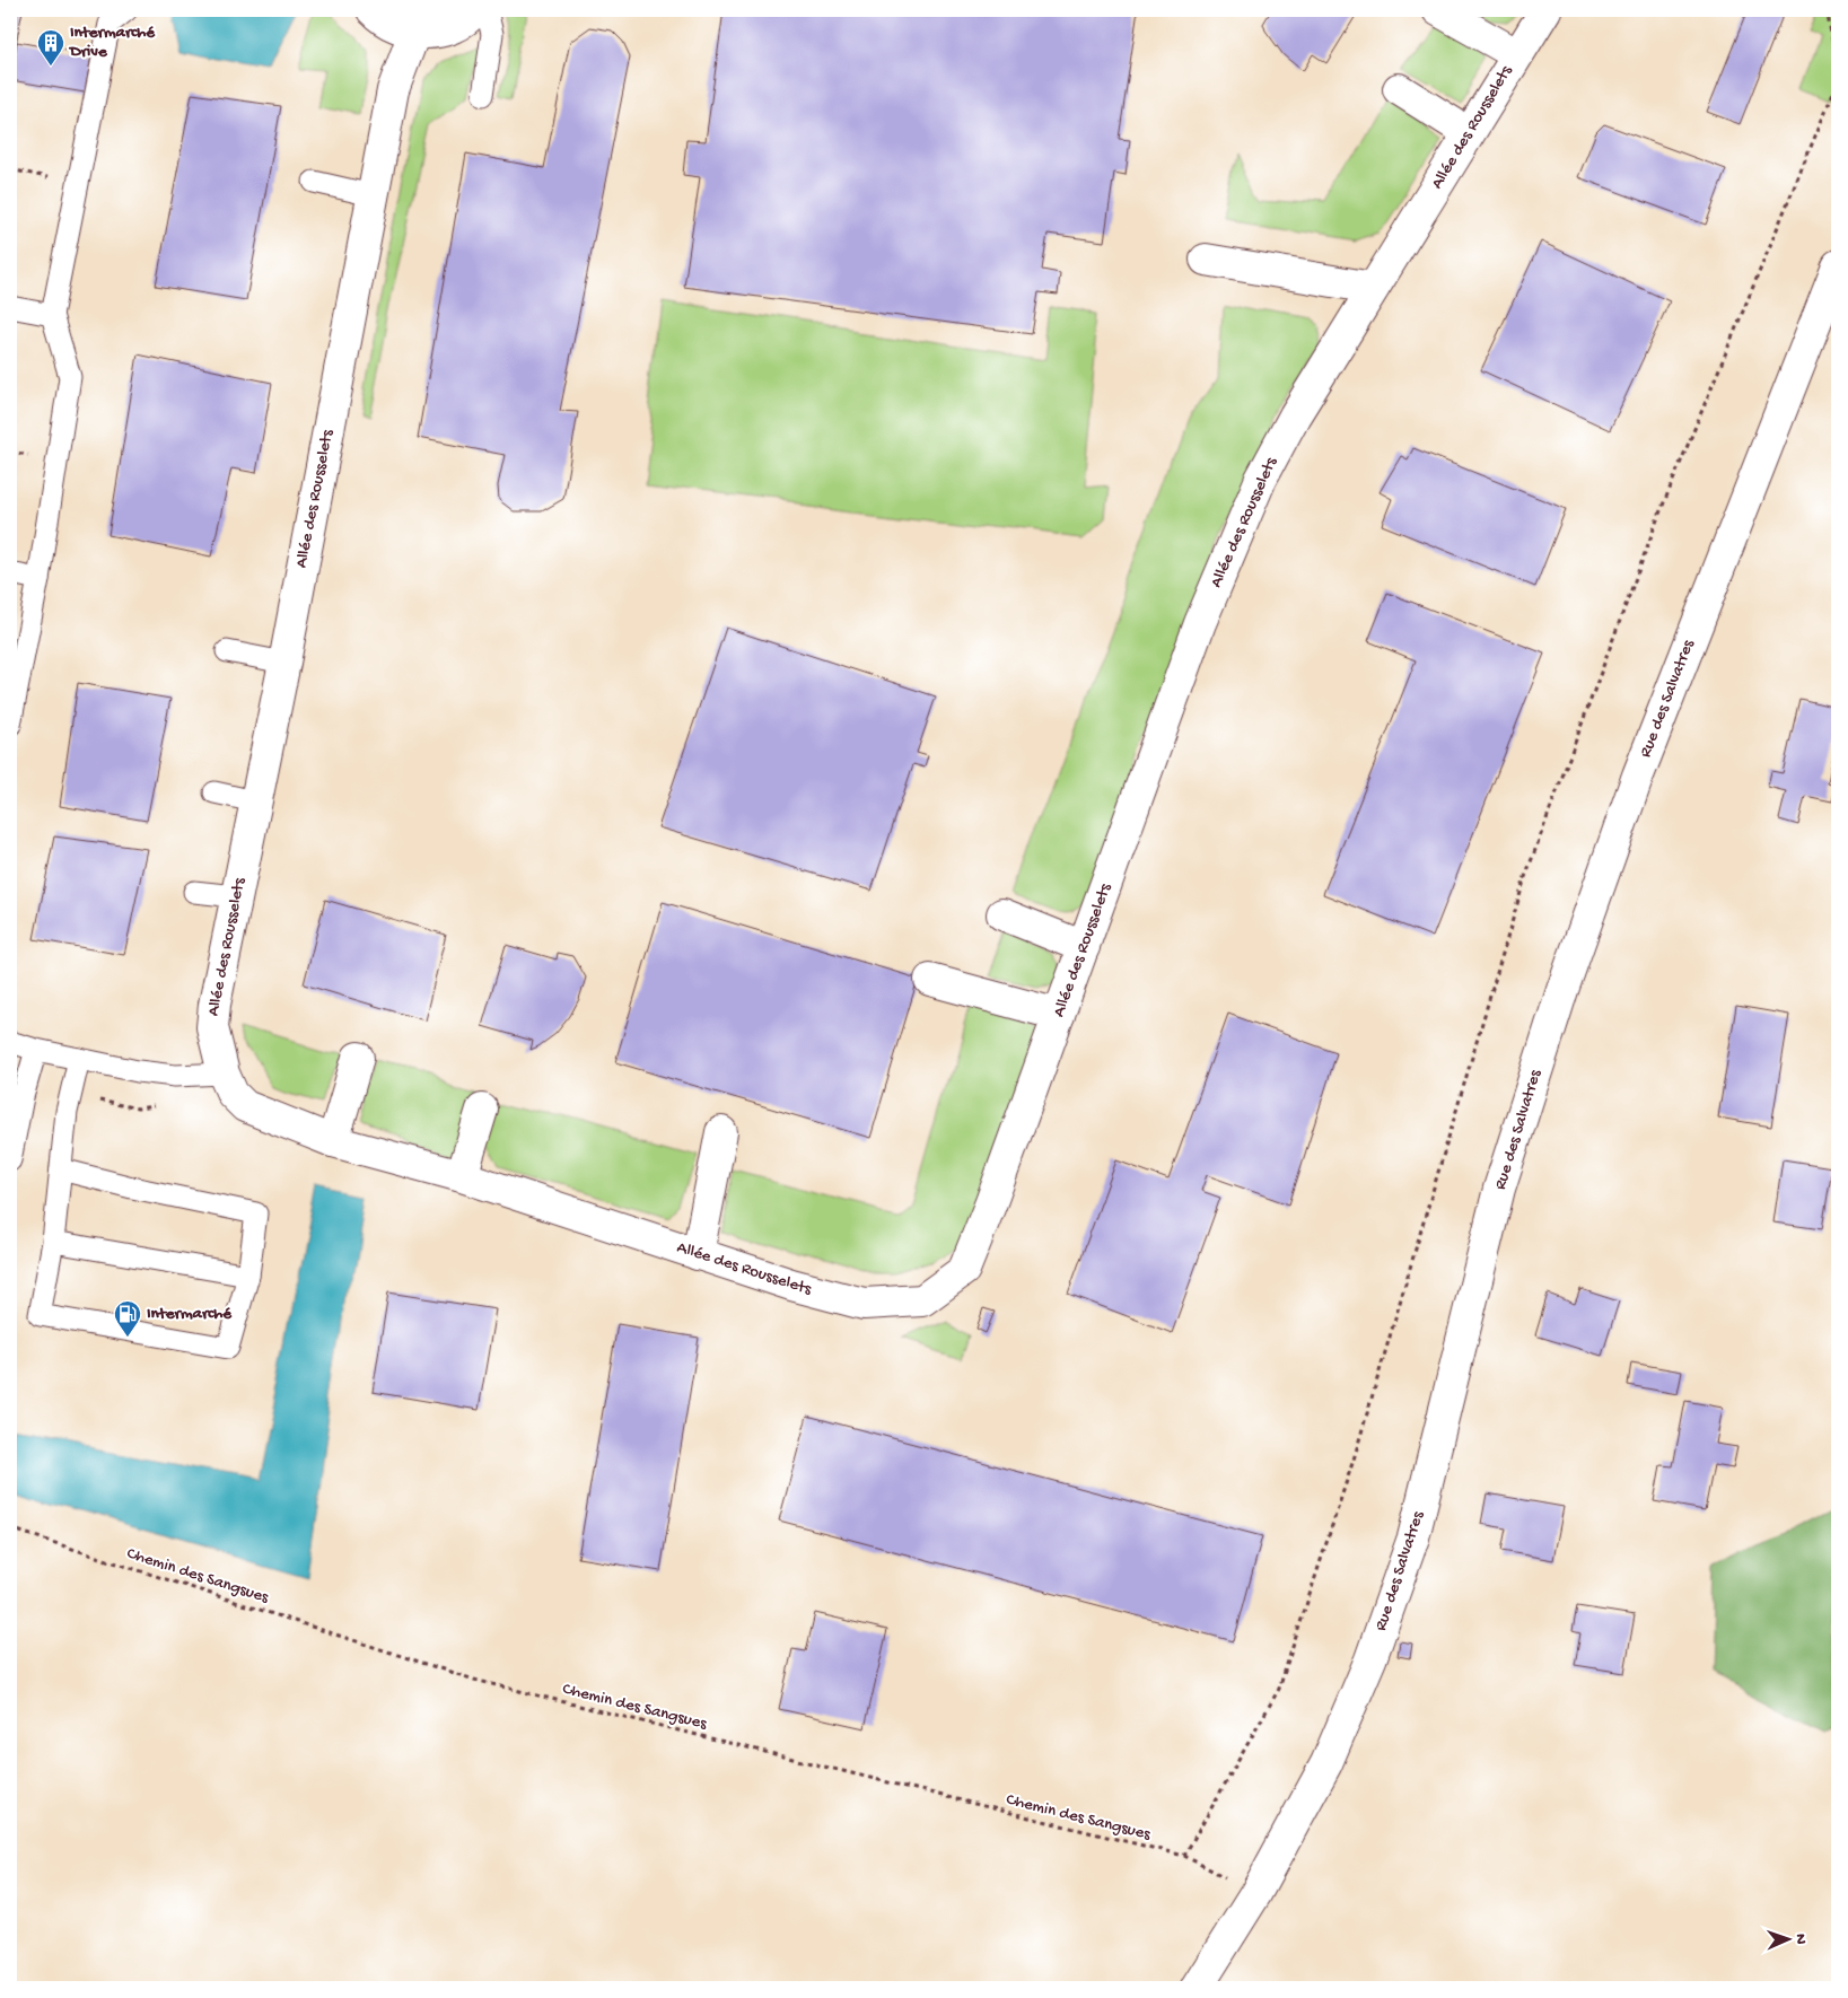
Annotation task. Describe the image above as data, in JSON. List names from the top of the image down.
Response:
{
  "streets": {
    "street": ["Allée des Rousselets", "Rue des Salvatres"],
    "path": ["Chemin des Sangsues"]
  },
  "crossings": [
    ["Rue des Salvatres", "Chemin des Sangsues"]
  ],
  "places": {
    "building": ["Intermarché Drive"],
    "fuel station": ["Intermarché"]
  },
  "north": "right"
}
